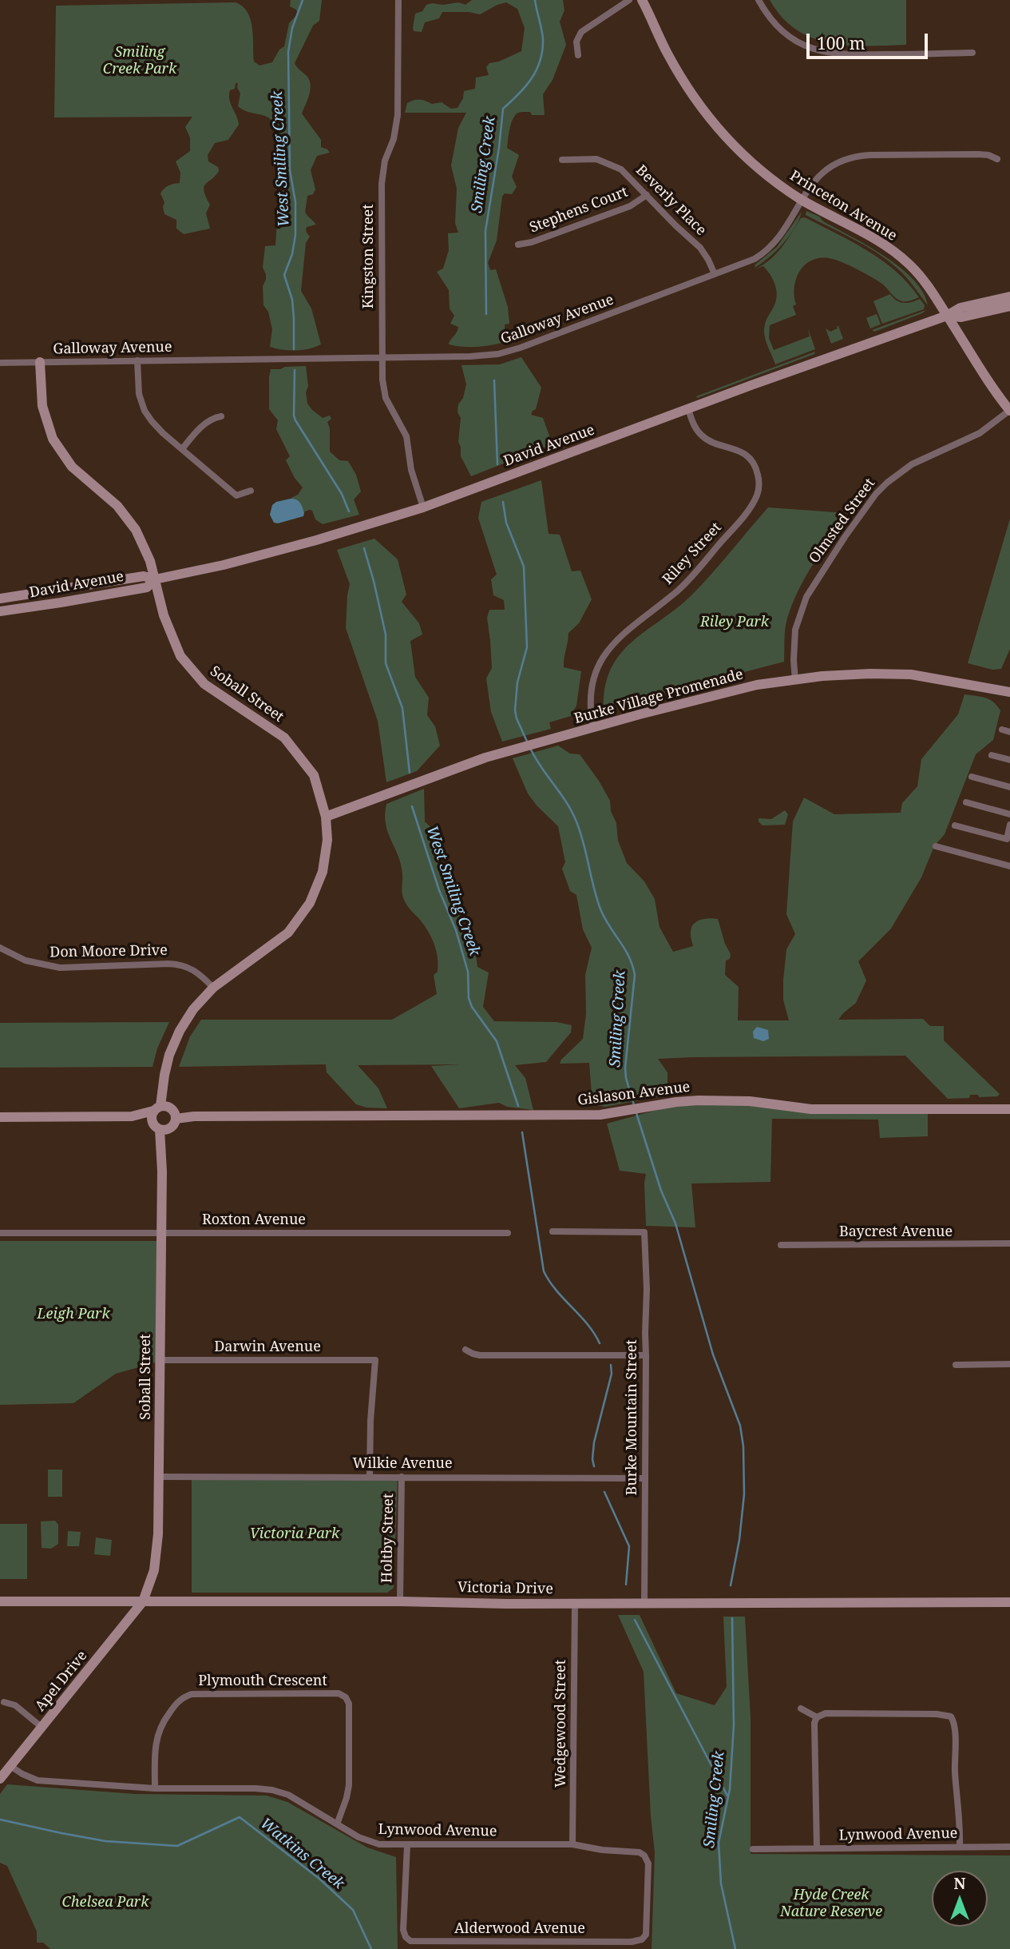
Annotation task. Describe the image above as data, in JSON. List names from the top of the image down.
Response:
{
  "streets": {
    "street": [
      "Beverly Place",
      "Princeton Avenue",
      "Stephens Court",
      "Kingston Street",
      "Galloway Avenue",
      "David Avenue",
      "Olmsted Street",
      "Riley Street",
      "Soball Street",
      "Burke Village Promenade",
      "Don Moore Drive",
      "Gislason Avenue",
      "Roxton Avenue",
      "Baycrest Avenue",
      "Darwin Avenue",
      "Burke Mountain Street",
      "Wilkie Avenue",
      "Holtby Street",
      "Victoria Drive",
      "Apel Drive",
      "Plymouth Crescent",
      "Wedgewood Street",
      "Lynwood Avenue",
      "Alderwood Avenue"
    ]
  },
  "crossings": [
    ["Beverly Place", "Stephens Court"],
    ["Beverly Place", "Galloway Avenue"],
    ["Princeton Avenue", "Galloway Avenue"],
    ["Princeton Avenue", "David Avenue"],
    ["Princeton Avenue", "Olmsted Street"],
    ["Kingston Street", "Galloway Avenue"],
    ["Kingston Street", "David Avenue"],
    ["Galloway Avenue", "Soball Street"],
    ["David Avenue", "Riley Street"],
    ["David Avenue", "Soball Street"],
    ["Olmsted Street", "Burke Village Promenade"],
    ["Riley Street", "Burke Village Promenade"],
    ["Soball Street", "Burke Village Promenade"],
    ["Soball Street", "Don Moore Drive"],
    ["Soball Street", "Gislason Avenue"],
    ["Soball Street", "Roxton Avenue"],
    ["Soball Street", "Darwin Avenue"],
    ["Soball Street", "Wilkie Avenue"],
    ["Soball Street", "Victoria Drive"],
    ["Soball Street", "Apel Drive"],
    ["Darwin Avenue", "Holtby Street"],
    ["Burke Mountain Street", "Wilkie Avenue"],
    ["Burke Mountain Street", "Victoria Drive"],
    ["Wilkie Avenue", "Holtby Street"],
    ["Holtby Street", "Victoria Drive"],
    ["Victoria Drive", "Apel Drive"],
    ["Victoria Drive", "Wedgewood Street"],
    ["Apel Drive", "Lynwood Avenue"],
    ["Plymouth Crescent", "Lynwood Avenue"],
    ["Wedgewood Street", "Lynwood Avenue"],
    ["Lynwood Avenue", "Alderwood Avenue"]
  ],
  "water": ["West Smiling Creek", "Smiling Creek", "Watkins Creek"],
  "parks": [
    "Smiling Creek Park",
    "Riley Park",
    "Leigh Park",
    "Victoria Park",
    "Hyde Creek Nature Reserve",
    "Chelsea Park"
  ],
  "scale_bar": "100 m",
  "north": "top"
}
